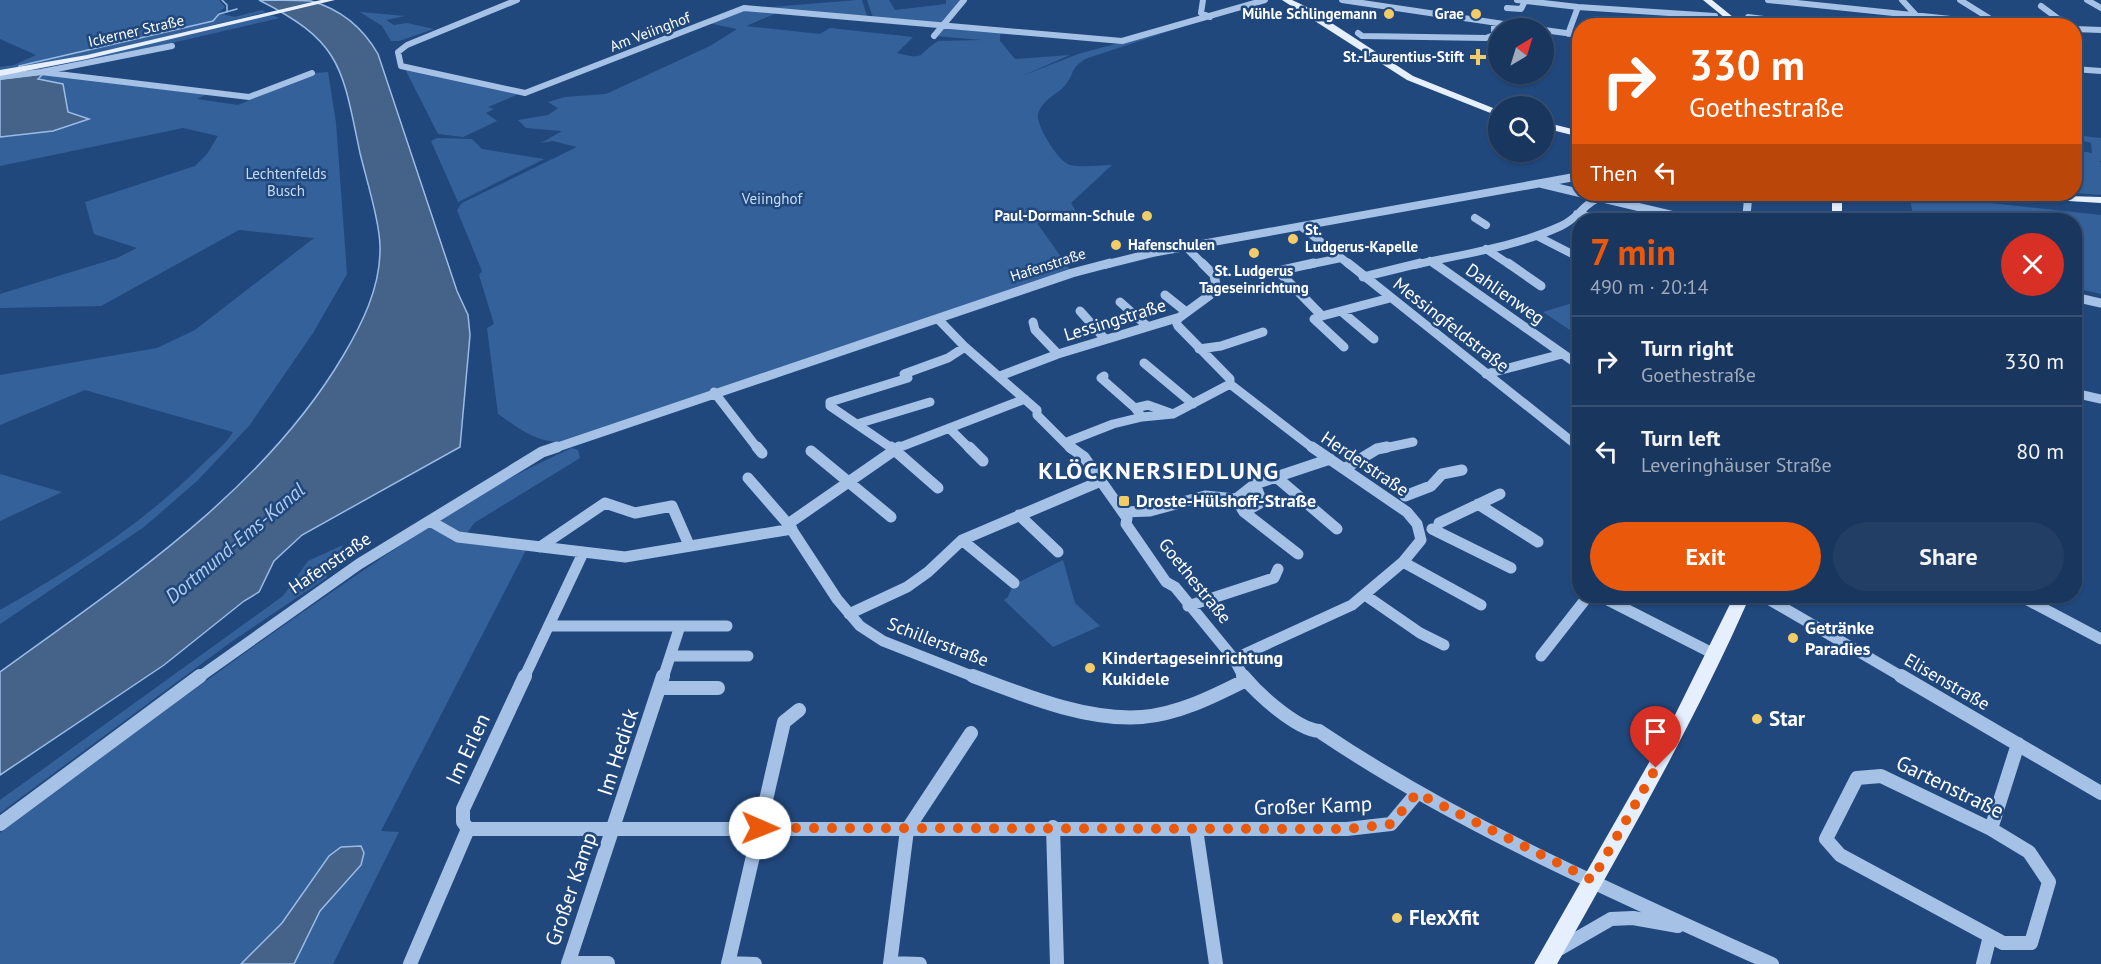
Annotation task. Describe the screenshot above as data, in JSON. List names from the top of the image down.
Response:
{
  "streets": {
    "main road": ["Ickerner Straße"],
    "street": [
      "Am Veiinghof",
      "Hafenstraße",
      "Dahlienweg",
      "Lessingstraße",
      "Messingfeldstraße",
      "Herderstraße",
      "Goethestraße",
      "Schillerstraße",
      "Elisenstraße",
      "Im Erlen",
      "Im Hedick",
      "Gartenstraße",
      "Großer Kamp"
    ]
  },
  "crossings": [
    ["Hafenstraße", "Lessingstraße"],
    ["Hafenstraße", "Messingfeldstraße"],
    ["Hafenstraße", "Goethestraße"],
    ["Lessingstraße", "Herderstraße"],
    ["Lessingstraße", "Goethestraße"],
    ["Herderstraße", "Goethestraße"],
    ["Goethestraße", "Schillerstraße"],
    ["Goethestraße", "Großer Kamp"],
    ["Im Erlen", "Großer Kamp"],
    ["Im Hedick", "Großer Kamp"]
  ],
  "districts": ["KLÖCKNERSIEDLUNG"],
  "water": ["Dortmund-Ems-Kanal"],
  "parks": ["Lechtenfelds Busch", "Veiinghof"],
  "places": {
    "other": [
      "Mühle Schlingemann",
      "Grae",
      "Paul-Dormann-Schule",
      "St. Ludgerus-Kapelle",
      "Hafenschulen",
      "St. Ludgerus Tageseinrichtung",
      "Getränke Paradies",
      "Kindertageseinrichtung Kukidele",
      "Star",
      "FlexXfit"
    ],
    "health": ["St.-Laurentius-Stift"],
    "transit": ["Droste-Hülshoff-Straße"]
  },
  "north": "top right",
  "page": {
    "turn": ["330 m", "Goethestraße"],
    "then": "Then",
    "heading": ["7 min", "490 m · 20:14"],
    "list": [
      {
        "name": "Turn right",
        "note": "Goethestraße",
        "value": "330 m"
      },
      {
        "name": "Turn left",
        "note": "Leveringhäuser Straße",
        "value": "80 m"
      }
    ],
    "buttons": ["Exit", "Share"]
  }
}
